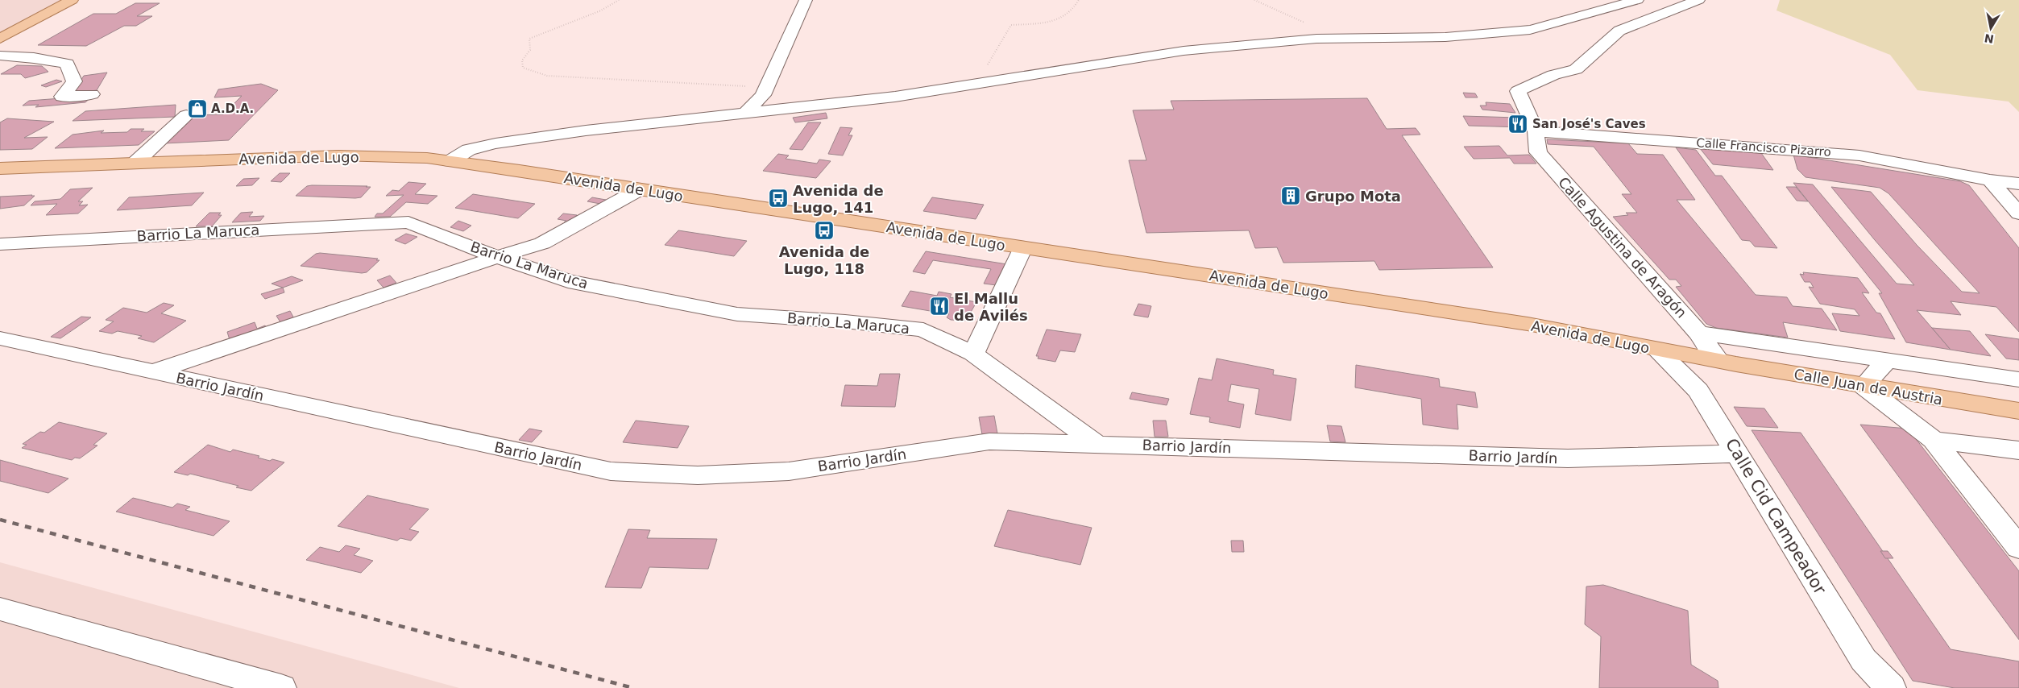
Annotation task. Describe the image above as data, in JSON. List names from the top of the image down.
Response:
{
  "streets": {
    "main road": ["Avenida de Lugo", "Calle Juan de Austria"],
    "street": [
      "Calle Francisco Pizarro",
      "Barrio La Maruca",
      "Calle Agustina de Aragón",
      "Barrio Jardín",
      "Calle Cid Campeador"
    ]
  },
  "crossings": [
    ["Calle Francisco Pizarro", "Calle Agustina de Aragón"],
    ["Avenida de Lugo", "Calle Agustina de Aragón"],
    ["Avenida de Lugo", "Calle Juan de Austria"],
    ["Avenida de Lugo", "Calle Cid Campeador"],
    ["Barrio La Maruca", "Barrio Jardín"],
    ["Calle Agustina de Aragón", "Calle Juan de Austria"],
    ["Barrio Jardín", "Calle Cid Campeador"]
  ],
  "places": {
    "shop": ["A.D.A."],
    "restaurant": ["San José's Caves", "El Mallu de Avilés"],
    "building": ["Grupo Mota"],
    "bus stop": ["Avenida de Lugo, 141", "Avenida de Lugo, 118"]
  },
  "north": "bottom"
}
